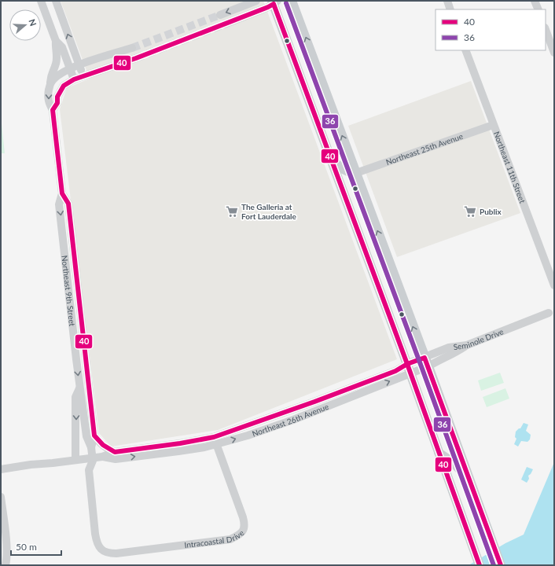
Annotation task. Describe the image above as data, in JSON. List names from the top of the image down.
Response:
{
  "streets": {
    "street": [
      "Northeast 25th Avenue",
      "Northeast 11th Street",
      "Northeast 9th Street",
      "Seminole Drive",
      "Northeast 26th Avenue",
      "Intracoastal Drive"
    ]
  },
  "crossings": [
    ["Northeast 25th Avenue", "Northeast 11th Street"],
    ["Northeast 9th Street", "Northeast 26th Avenue"],
    ["Northeast 9th Street", "Intracoastal Drive"],
    ["Seminole Drive", "Northeast 26th Avenue"],
    ["Northeast 26th Avenue", "Intracoastal Drive"]
  ],
  "places": {
    "supermarket": ["The Galleria at Fort Lauderdale", "Publix"]
  },
  "lines": ["transit line 36", "transit line 40"],
  "legend": ["40", "36"],
  "scale_bar": "50 m",
  "north": "right"
}
